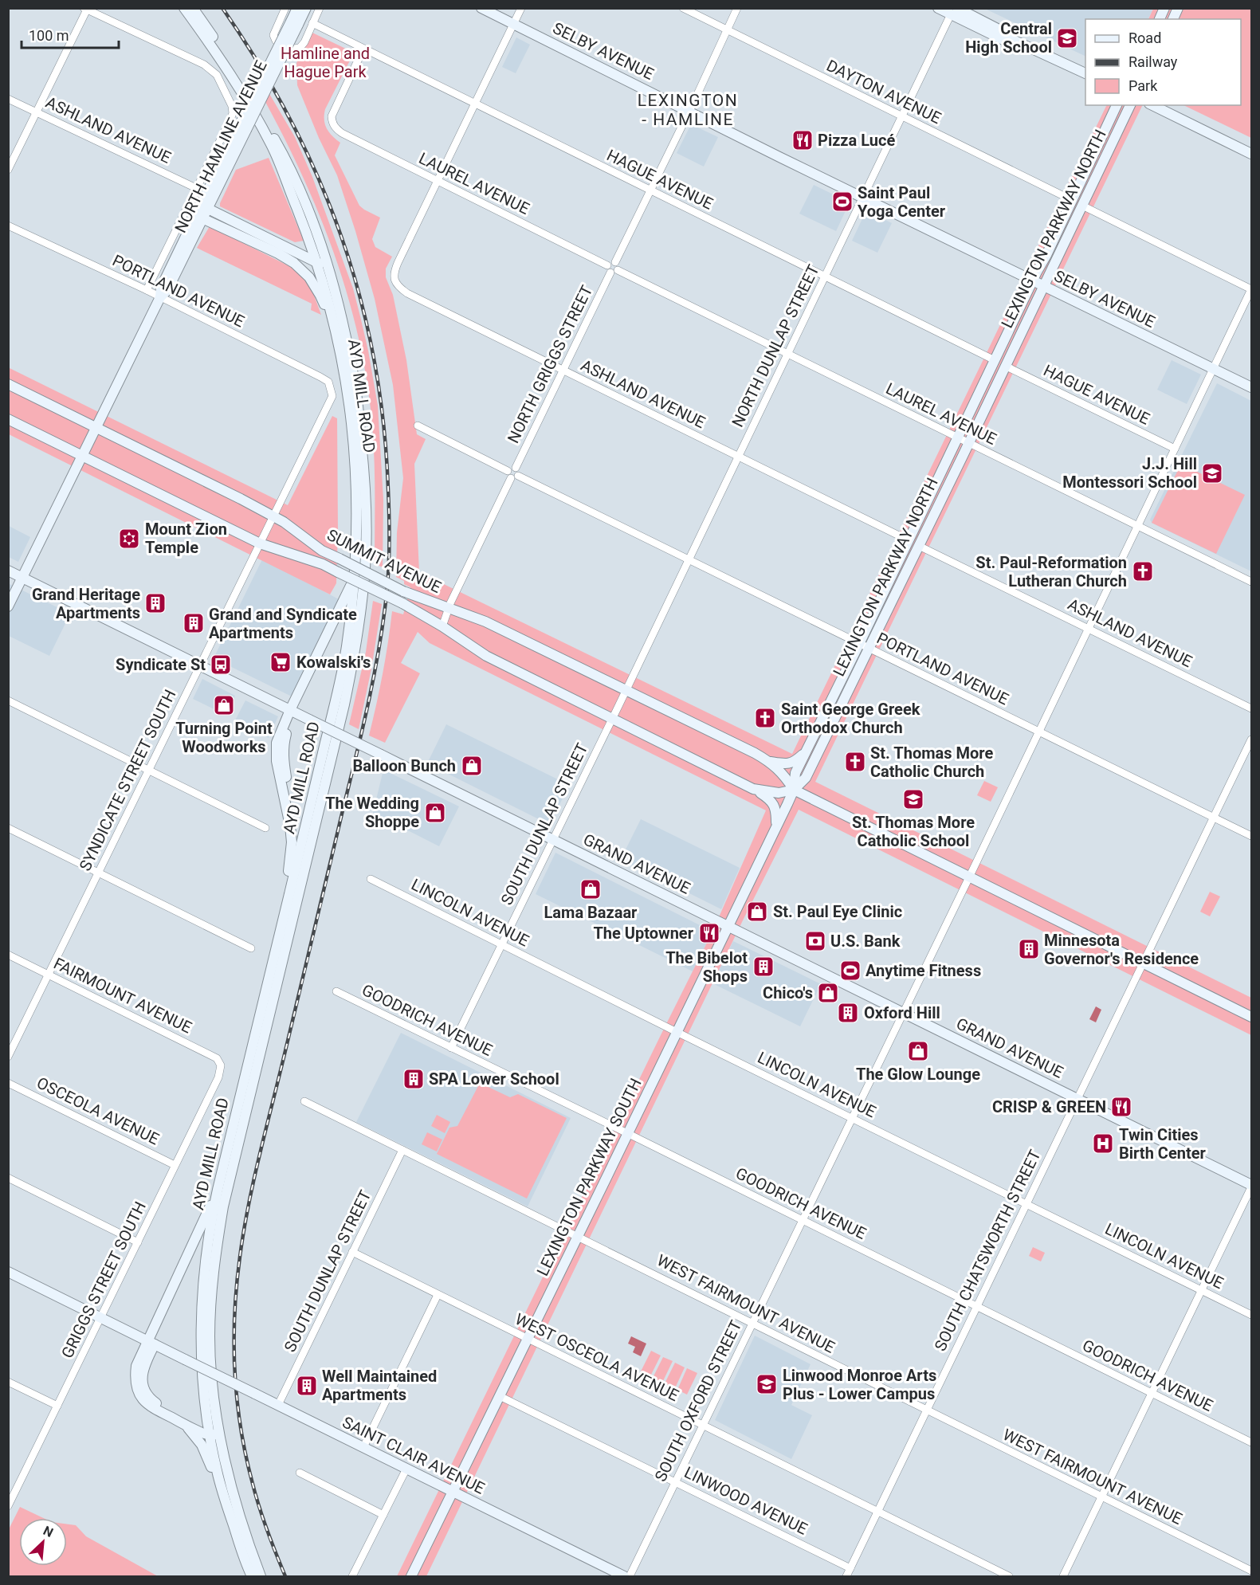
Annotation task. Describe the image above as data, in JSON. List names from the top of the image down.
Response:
{
  "streets": {
    "main road": [
      "SELBY AVENUE",
      "NORTH HAMLINE AVENUE",
      "LEXINGTON PARKWAY NORTH",
      "AYD MILL ROAD",
      "SUMMIT AVENUE",
      "GRAND AVENUE",
      "LEXINGTON PARKWAY SOUTH",
      "SAINT CLAIR AVENUE"
    ],
    "street": [
      "DAYTON AVENUE",
      "ASHLAND AVENUE",
      "HAGUE AVENUE",
      "LAUREL AVENUE",
      "PORTLAND AVENUE",
      "NORTH DUNLAP STREET",
      "NORTH GRIGGS STREET",
      "SYNDICATE STREET SOUTH",
      "SOUTH DUNLAP STREET",
      "LINCOLN AVENUE",
      "FAIRMOUNT AVENUE",
      "GOODRICH AVENUE",
      "OSCEOLA AVENUE",
      "SOUTH CHATSWORTH STREET",
      "GRIGGS STREET SOUTH",
      "WEST FAIRMOUNT AVENUE",
      "WEST OSCEOLA AVENUE",
      "SOUTH OXFORD STREET",
      "LINWOOD AVENUE"
    ]
  },
  "crossings": [
    ["SELBY AVENUE", "LEXINGTON PARKWAY NORTH"],
    ["SELBY AVENUE", "NORTH DUNLAP STREET"],
    ["SELBY AVENUE", "SOUTH OXFORD STREET"],
    ["DAYTON AVENUE", "LEXINGTON PARKWAY NORTH"],
    ["DAYTON AVENUE", "NORTH DUNLAP STREET"],
    ["ASHLAND AVENUE", "NORTH HAMLINE AVENUE"],
    ["ASHLAND AVENUE", "LAUREL AVENUE"],
    ["ASHLAND AVENUE", "LEXINGTON PARKWAY NORTH"],
    ["ASHLAND AVENUE", "NORTH DUNLAP STREET"],
    ["ASHLAND AVENUE", "NORTH GRIGGS STREET"],
    ["ASHLAND AVENUE", "SOUTH OXFORD STREET"],
    ["NORTH HAMLINE AVENUE", "PORTLAND AVENUE"],
    ["NORTH HAMLINE AVENUE", "SUMMIT AVENUE"],
    ["NORTH HAMLINE AVENUE", "GRAND AVENUE"],
    ["HAGUE AVENUE", "LAUREL AVENUE"],
    ["HAGUE AVENUE", "LEXINGTON PARKWAY NORTH"],
    ["HAGUE AVENUE", "NORTH DUNLAP STREET"],
    ["HAGUE AVENUE", "SOUTH OXFORD STREET"],
    ["LAUREL AVENUE", "LEXINGTON PARKWAY NORTH"],
    ["LAUREL AVENUE", "NORTH DUNLAP STREET"],
    ["LAUREL AVENUE", "NORTH GRIGGS STREET"],
    ["LAUREL AVENUE", "SOUTH OXFORD STREET"],
    ["LEXINGTON PARKWAY NORTH", "PORTLAND AVENUE"],
    ["LEXINGTON PARKWAY NORTH", "SUMMIT AVENUE"],
    ["LEXINGTON PARKWAY NORTH", "LEXINGTON PARKWAY SOUTH"],
    ["PORTLAND AVENUE", "NORTH DUNLAP STREET"],
    ["PORTLAND AVENUE", "NORTH GRIGGS STREET"],
    ["PORTLAND AVENUE", "SYNDICATE STREET SOUTH"],
    ["PORTLAND AVENUE", "SOUTH CHATSWORTH STREET"],
    ["PORTLAND AVENUE", "SOUTH OXFORD STREET"],
    ["NORTH DUNLAP STREET", "SUMMIT AVENUE"],
    ["NORTH DUNLAP STREET", "SOUTH DUNLAP STREET"],
    ["SUMMIT AVENUE", "SYNDICATE STREET SOUTH"],
    ["SUMMIT AVENUE", "SOUTH DUNLAP STREET"],
    ["SUMMIT AVENUE", "LEXINGTON PARKWAY SOUTH"],
    ["SUMMIT AVENUE", "SOUTH CHATSWORTH STREET"],
    ["SUMMIT AVENUE", "SOUTH OXFORD STREET"],
    ["SYNDICATE STREET SOUTH", "GRAND AVENUE"],
    ["SYNDICATE STREET SOUTH", "FAIRMOUNT AVENUE"],
    ["SOUTH DUNLAP STREET", "GRAND AVENUE"],
    ["SOUTH DUNLAP STREET", "LINCOLN AVENUE"],
    ["SOUTH DUNLAP STREET", "GOODRICH AVENUE"],
    ["SOUTH DUNLAP STREET", "WEST FAIRMOUNT AVENUE"],
    ["SOUTH DUNLAP STREET", "WEST OSCEOLA AVENUE"],
    ["SOUTH DUNLAP STREET", "SAINT CLAIR AVENUE"],
    ["GRAND AVENUE", "LEXINGTON PARKWAY SOUTH"],
    ["GRAND AVENUE", "SOUTH CHATSWORTH STREET"],
    ["GRAND AVENUE", "SOUTH OXFORD STREET"],
    ["LINCOLN AVENUE", "LEXINGTON PARKWAY SOUTH"],
    ["LINCOLN AVENUE", "SOUTH CHATSWORTH STREET"],
    ["LINCOLN AVENUE", "SOUTH OXFORD STREET"],
    ["FAIRMOUNT AVENUE", "GRIGGS STREET SOUTH"],
    ["GOODRICH AVENUE", "LEXINGTON PARKWAY SOUTH"],
    ["GOODRICH AVENUE", "SOUTH CHATSWORTH STREET"],
    ["GOODRICH AVENUE", "SOUTH OXFORD STREET"],
    ["OSCEOLA AVENUE", "GRIGGS STREET SOUTH"],
    ["LEXINGTON PARKWAY SOUTH", "WEST FAIRMOUNT AVENUE"],
    ["LEXINGTON PARKWAY SOUTH", "WEST OSCEOLA AVENUE"],
    ["LEXINGTON PARKWAY SOUTH", "SAINT CLAIR AVENUE"],
    ["LEXINGTON PARKWAY SOUTH", "LINWOOD AVENUE"],
    ["SOUTH CHATSWORTH STREET", "WEST FAIRMOUNT AVENUE"],
    ["SOUTH CHATSWORTH STREET", "WEST OSCEOLA AVENUE"],
    ["SOUTH CHATSWORTH STREET", "LINWOOD AVENUE"],
    ["GRIGGS STREET SOUTH", "SAINT CLAIR AVENUE"],
    ["WEST FAIRMOUNT AVENUE", "SOUTH OXFORD STREET"],
    ["WEST OSCEOLA AVENUE", "SOUTH OXFORD STREET"],
    ["SOUTH OXFORD STREET", "LINWOOD AVENUE"]
  ],
  "districts": ["LEXINGTON - HAMLINE"],
  "parks": ["Hamline and Hague Park"],
  "places": {
    "school or university": [
      "Central High School",
      "J.J. Hill Montessori School",
      "St. Thomas More Catholic School",
      "Linwood Monroe Arts Plus - Lower Campus"
    ],
    "restaurant": ["Pizza Lucé", "The Uptowner", "CRISP & GREEN"],
    "sports": ["Saint Paul Yoga Center", "Anytime Fitness"],
    "synagogue": ["Mount Zion Temple"],
    "church": ["St. Paul-Reformation Lutheran Church", "Saint George Greek Orthodox Church", "St. Thomas More Catholic Church"],
    "building": [
      "Grand Heritage Apartments",
      "Grand and Syndicate Apartments",
      "Minnesota Governor's Residence",
      "The Bibelot Shops",
      "Oxford Hill",
      "SPA Lower School",
      "Well Maintained Apartments"
    ],
    "supermarket": ["Kowalski's"],
    "bus stop": ["Syndicate St"],
    "shop": [
      "Turning Point Woodworks",
      "Balloon Bunch",
      "The Wedding Shoppe",
      "Lama Bazaar",
      "St. Paul Eye Clinic",
      "Chico's",
      "The Glow Lounge"
    ],
    "bank": ["U.S. Bank"],
    "hospital": ["Twin Cities Birth Center"]
  },
  "legend": ["Road", "Railway", "Park"],
  "scale_bar": "100 m",
  "north": "top right"
}
